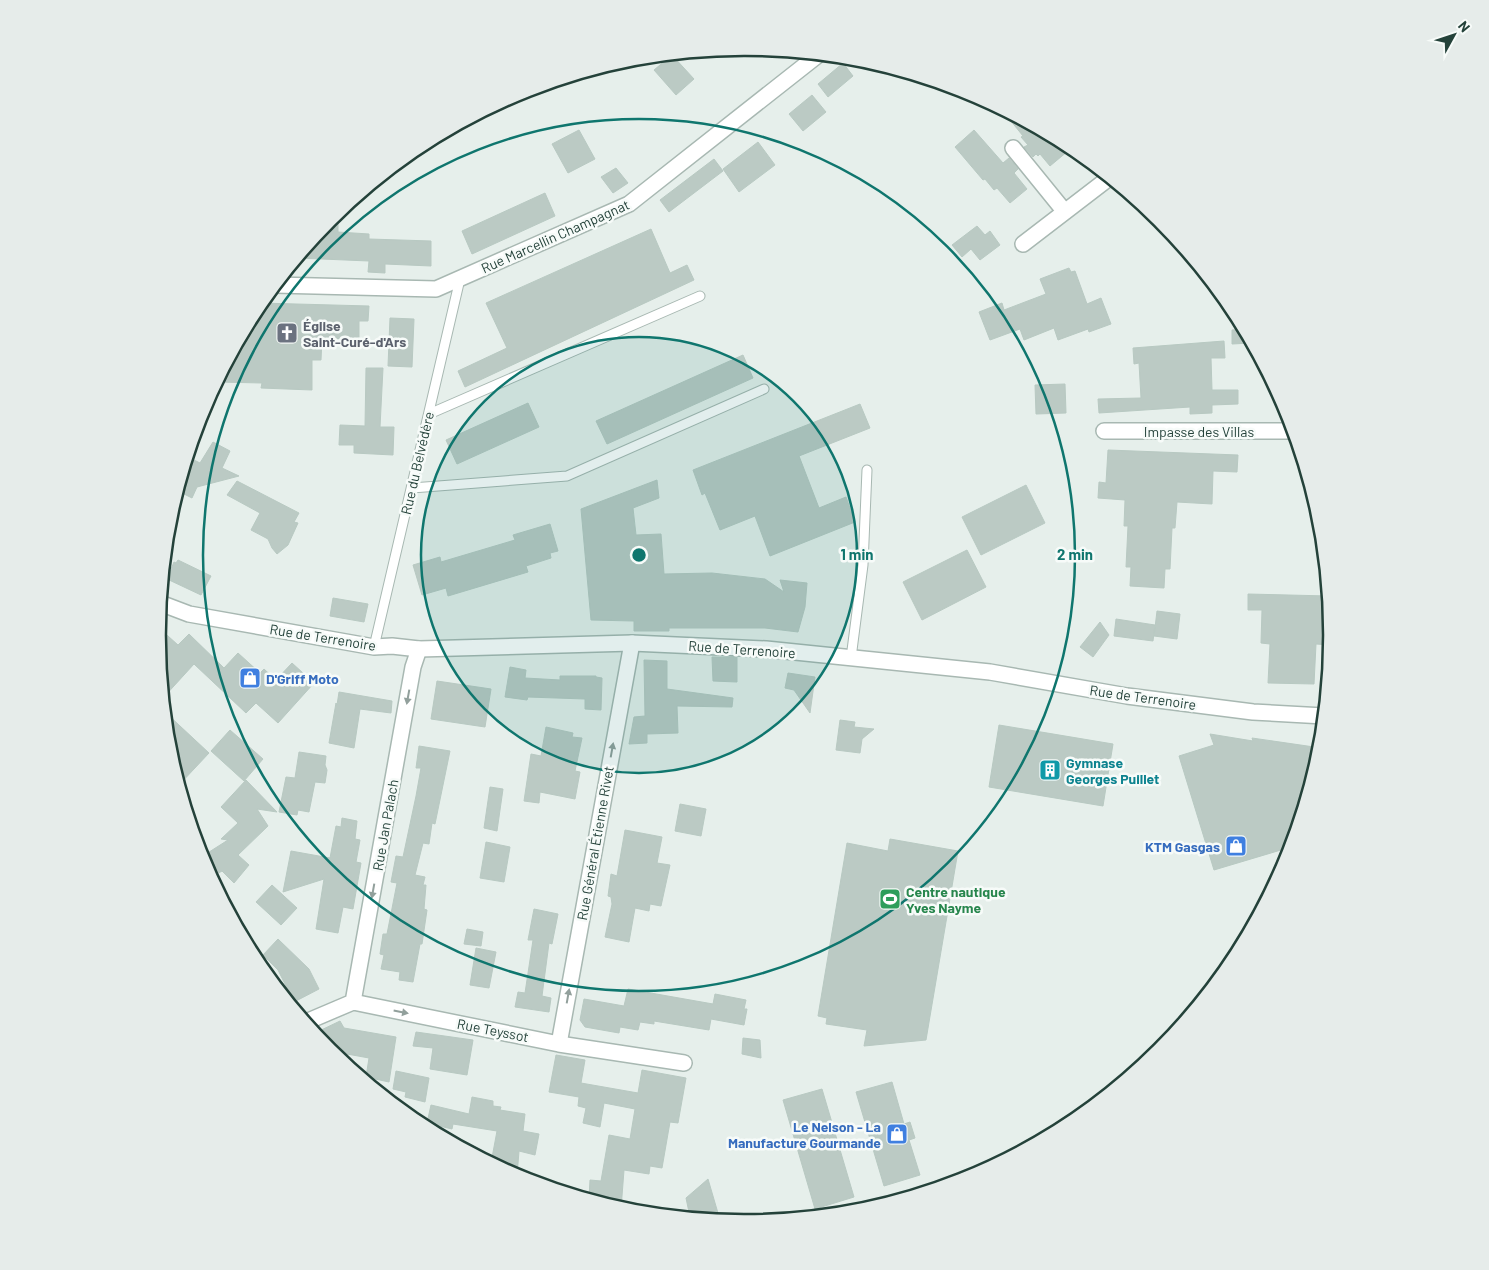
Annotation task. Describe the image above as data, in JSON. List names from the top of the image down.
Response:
{
  "streets": {
    "street": [
      "Rue Marcellin Champagnat",
      "Impasse des Villas",
      "Rue de Terrenoire",
      "Rue Jan Palach",
      "Rue Général Étienne Rivet",
      "Rue Teyssot"
    ],
    "lane": ["Rue du Belvédère"]
  },
  "crossings": [
    ["Rue Marcellin Champagnat", "Rue du Belvédère"],
    ["Rue du Belvédère", "Rue de Terrenoire"],
    ["Rue de Terrenoire", "Rue Jan Palach"],
    ["Rue de Terrenoire", "Rue Général Étienne Rivet"],
    ["Rue Jan Palach", "Rue Teyssot"],
    ["Rue Général Étienne Rivet", "Rue Teyssot"]
  ],
  "one_way": ["Rue Jan Palach", "Rue Général Étienne Rivet", "Rue Teyssot"],
  "places": {
    "church": ["Église Saint-Curé-d'Ars"],
    "shop": ["D'Griff Moto", "KTM Gasgas", "Le Nelson - La Manufacture Gourmande"],
    "building": ["Gymnase Georges Puillet"],
    "sports": ["Centre nautique Yves Nayme"]
  },
  "north": "top right",
  "rings": ["1 min", "2 min"]
}
